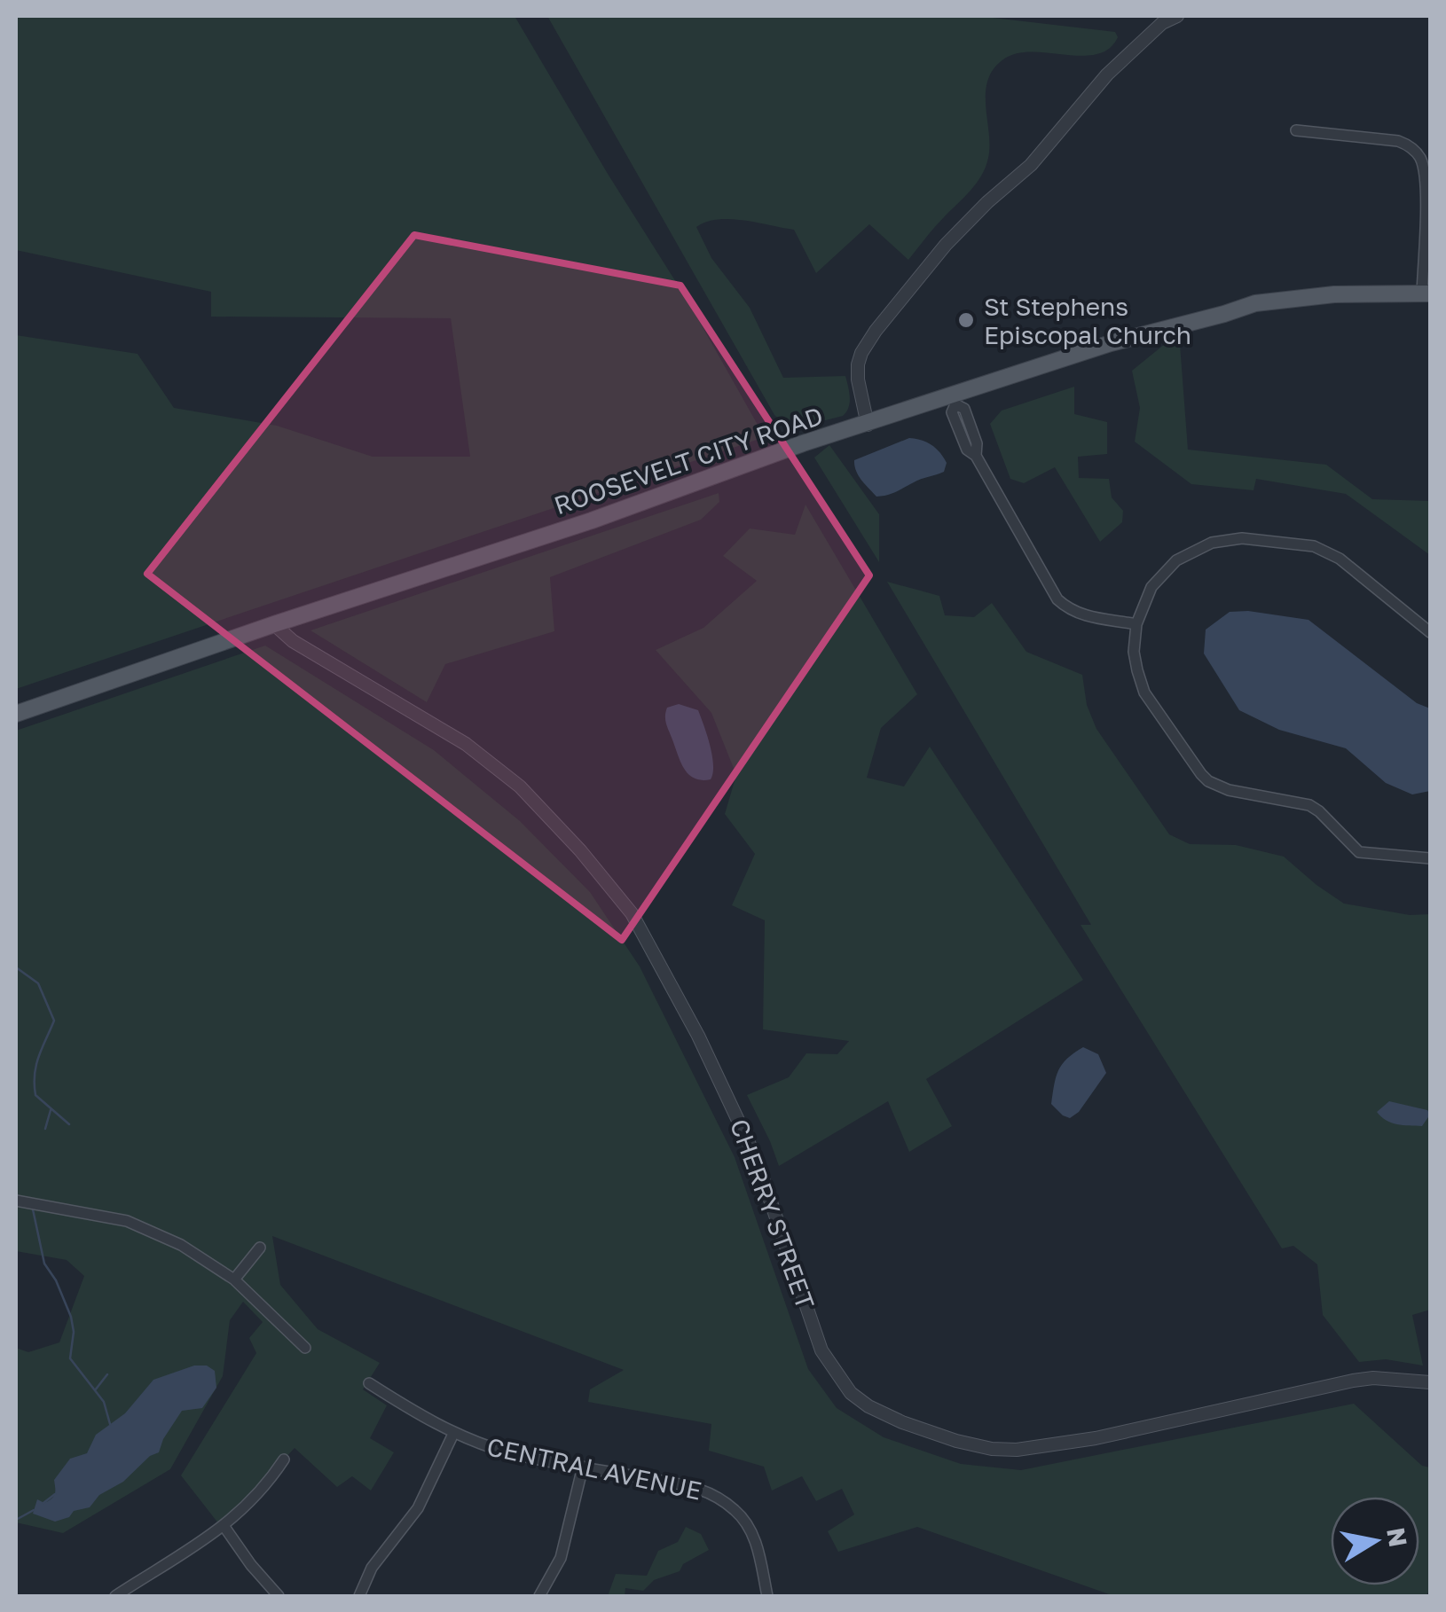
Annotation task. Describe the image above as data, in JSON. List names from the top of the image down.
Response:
{
  "streets": {
    "main road": ["ROOSEVELT CITY ROAD"],
    "street": ["CHERRY STREET", "CENTRAL AVENUE"]
  },
  "crossings": [
    ["ROOSEVELT CITY ROAD", "CHERRY STREET"]
  ],
  "places": ["St Stephens Episcopal Church"],
  "north": "right"
}
